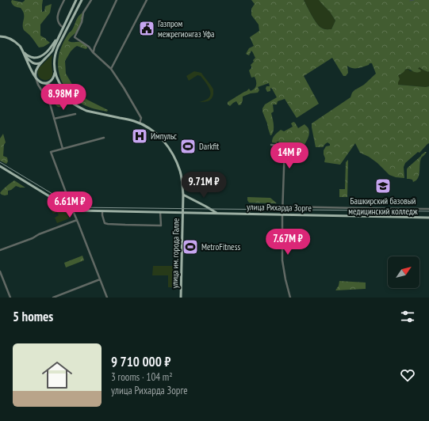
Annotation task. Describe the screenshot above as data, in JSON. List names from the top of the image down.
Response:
{
  "streets": {
    "main road": ["улица Рихарда Зорге", "улица им. города Галле"]
  },
  "crossings": [
    ["улица Рихарда Зорге", "улица им. города Галле"]
  ],
  "places": {
    "public building": ["Газпром межрегионгаз Уфа"],
    "hospital": ["Импульс"],
    "sports": ["Darkfit", "MetroFitness"],
    "school or university": ["Башкирский базовый медицинский колледж"]
  },
  "north": "top right",
  "page": {
    "price": [
      "8.98M ₽",
      "14M ₽",
      "9.71M ₽",
      "6.61M ₽",
      "7.67M ₽"
    ],
    "heading": "5 homes",
    "list": [
      {
        "name": "9 710 000 ₽",
        "note": "3 rooms · 104 m² · улица Рихарда Зорге"
      }
    ]
  }
}
